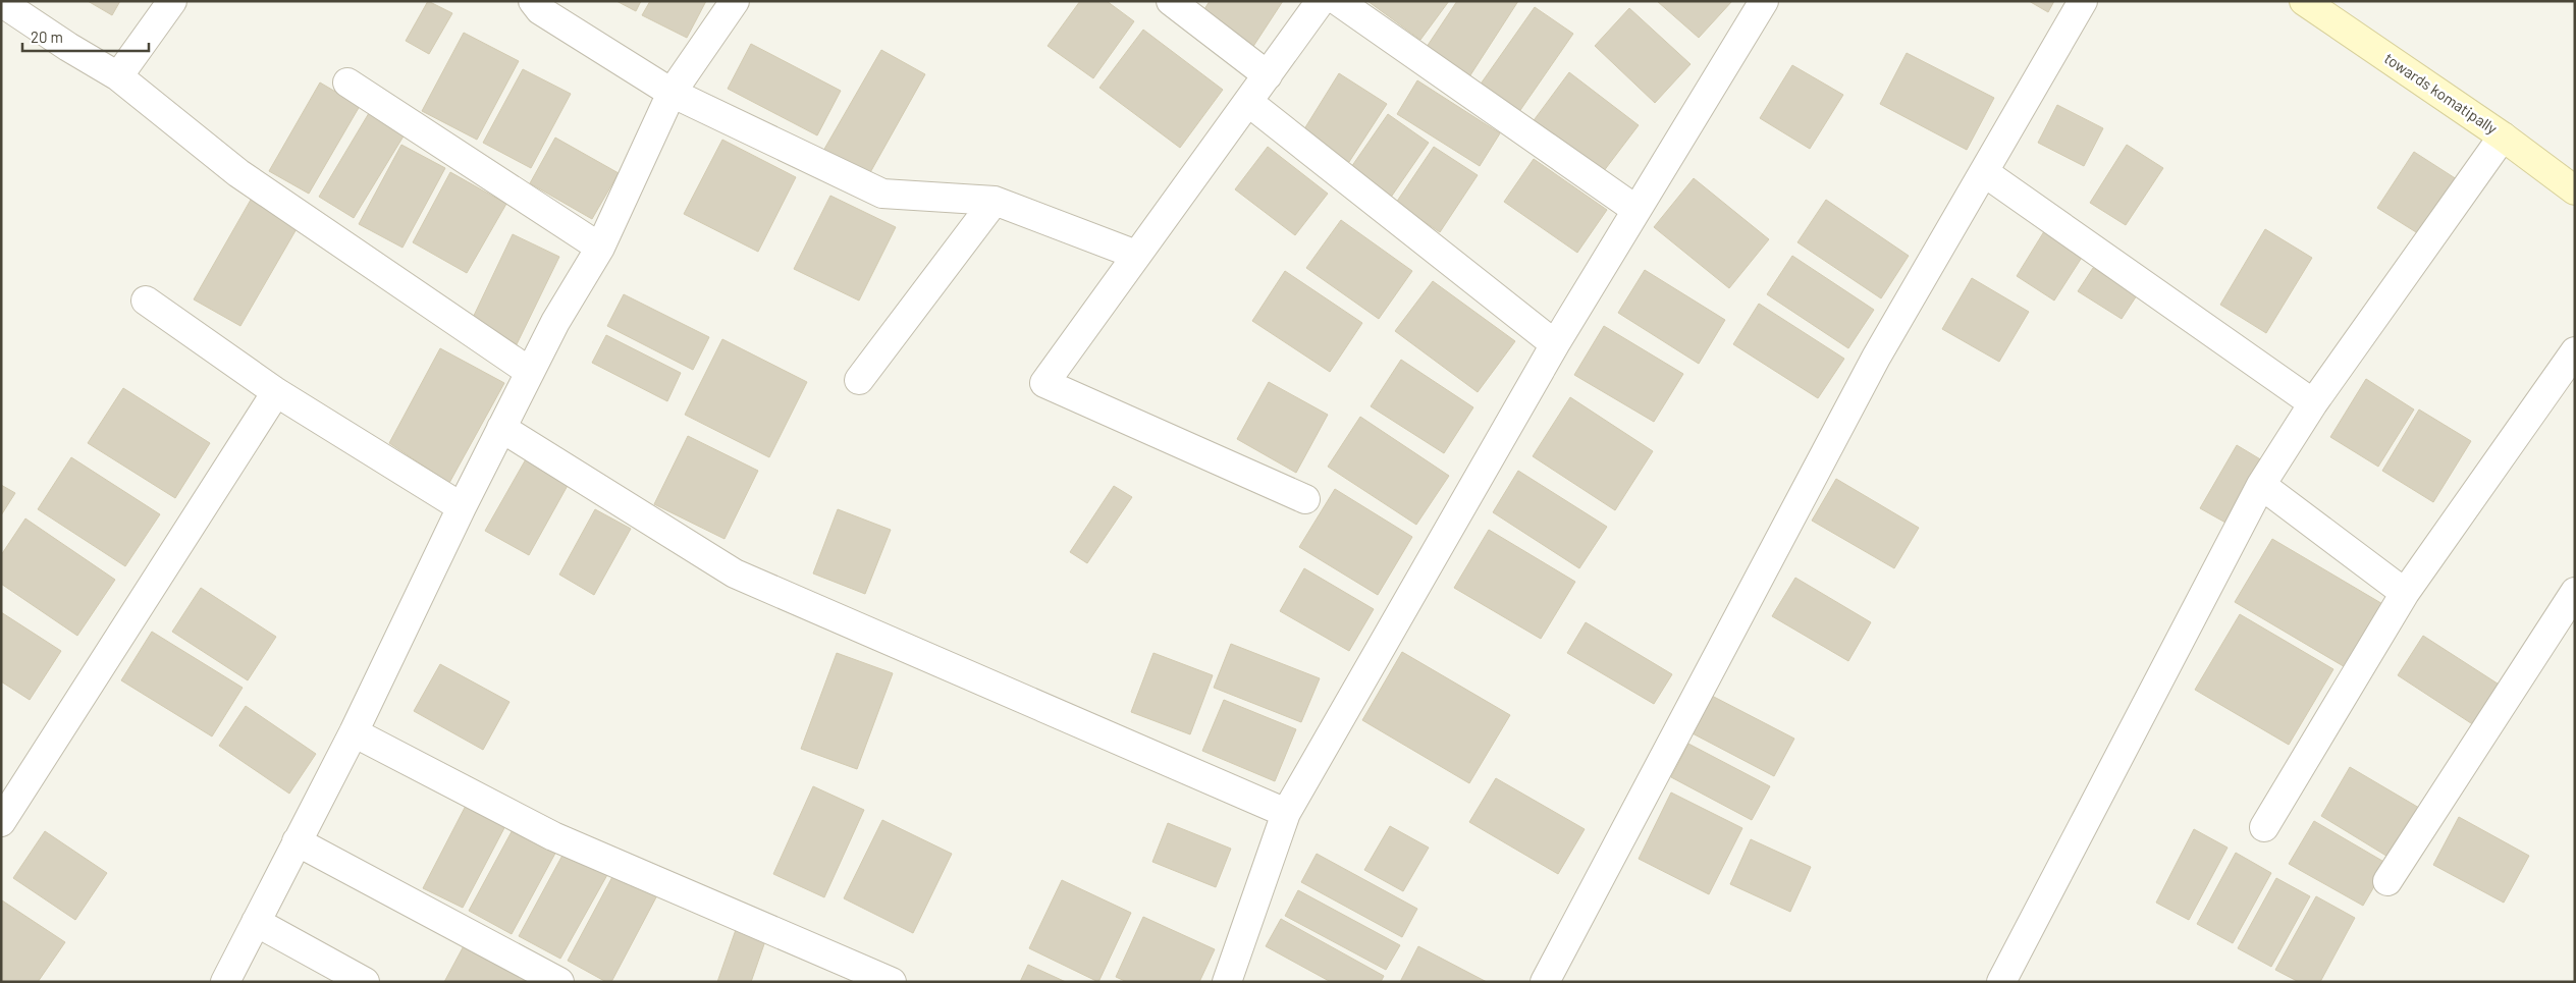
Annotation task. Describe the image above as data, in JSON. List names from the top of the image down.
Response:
{
  "streets": {
    "street": ["towards komatipally"]
  },
  "scale_bar": "20 m"
}
